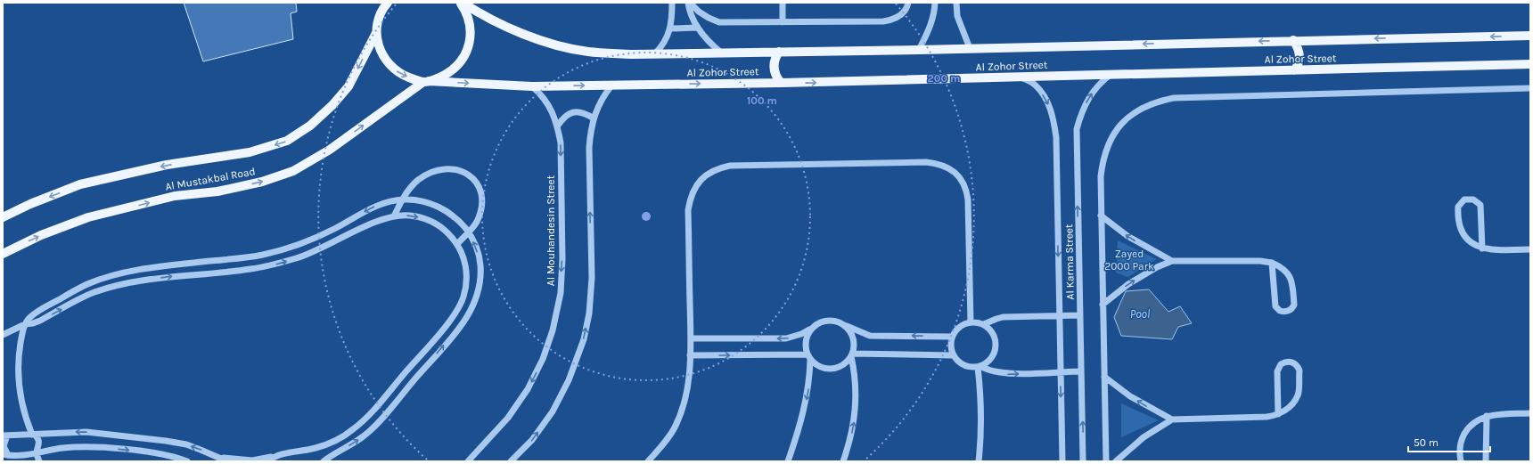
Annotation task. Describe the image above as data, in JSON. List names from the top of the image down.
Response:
{
  "streets": {
    "main road": ["Al Zohor Street", "Al Mustakbal Road"],
    "street": ["Al Mouhandesin Street", "Al Karma Street"]
  },
  "crossings": [
    ["Al Zohor Street", "Al Mustakbal Road"],
    ["Al Zohor Street", "Al Mouhandesin Street"],
    ["Al Zohor Street", "Al Karma Street"]
  ],
  "water": ["Pool"],
  "parks": ["Zayed 2000 Park"],
  "scale_bar": "50 m",
  "rings": ["200 m", "100 m"]
}
